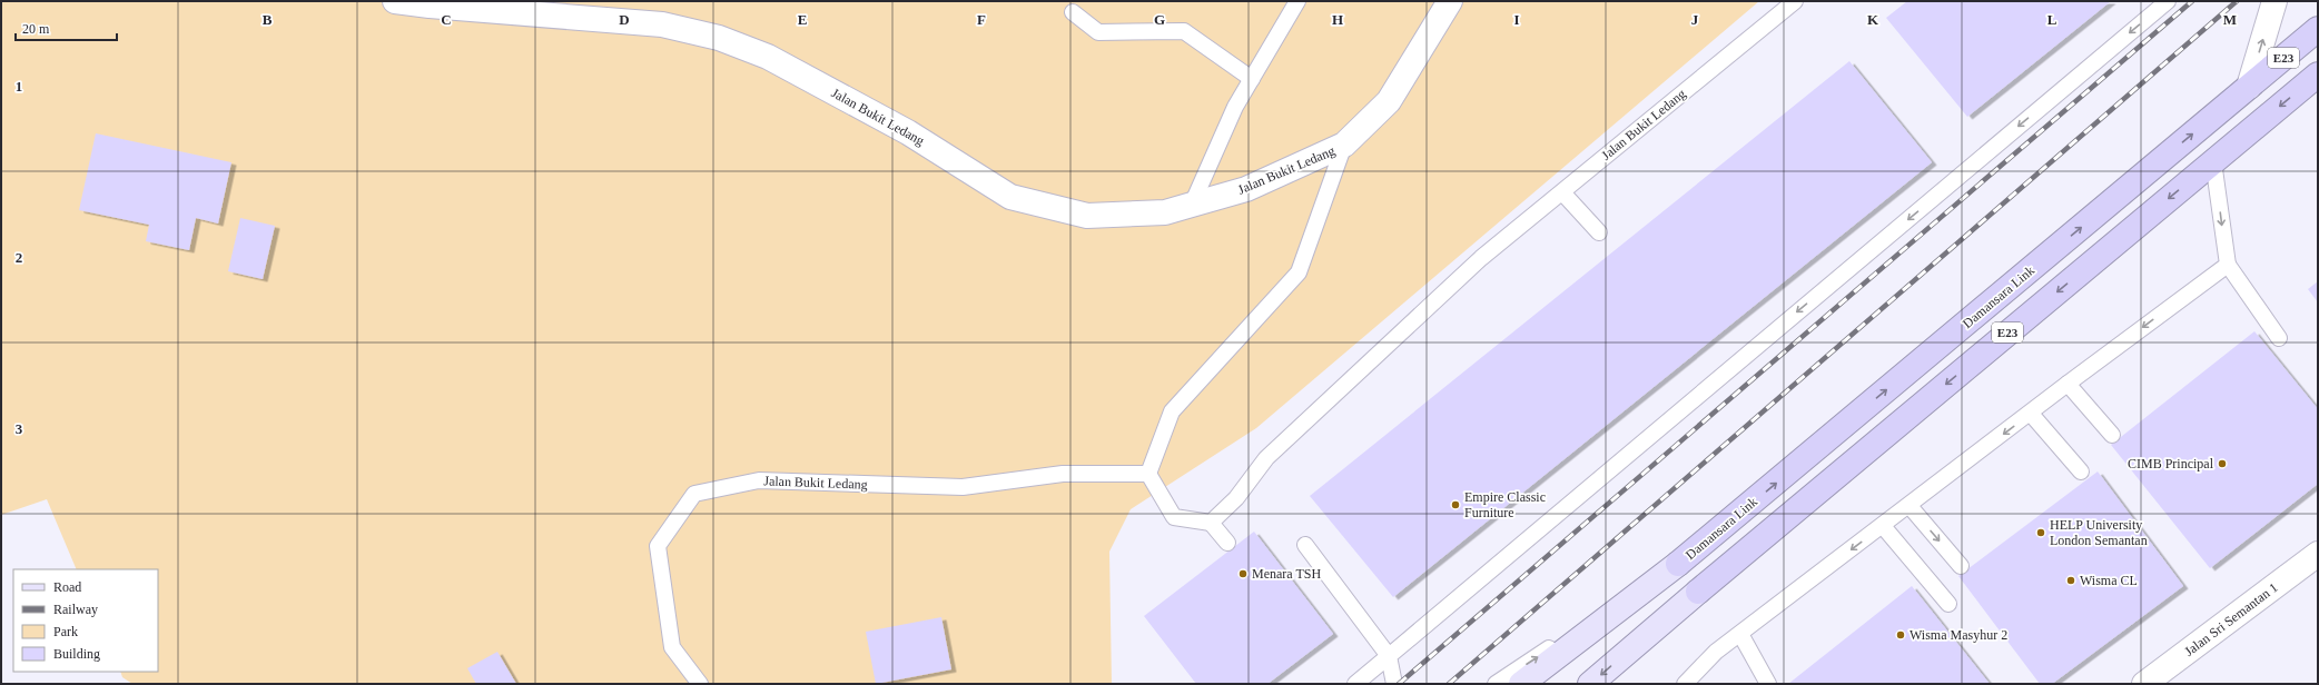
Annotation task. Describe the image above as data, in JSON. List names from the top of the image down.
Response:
{
  "streets": {
    "highway": ["E23", "Damansara Link"],
    "street": ["Jalan Bukit Ledang", "Jalan Sri Semantan 1"]
  },
  "places": [
    "CIMB Principal",
    "Empire Classic Furniture",
    "HELP University London Semantan",
    "Menara TSH",
    "Wisma CL",
    "Wisma Masyhur 2"
  ],
  "legend": [
    "Road",
    "Railway",
    "Park",
    "Building"
  ],
  "scale_bar": "20 m",
  "grid": {
    "columns": [
      "B",
      "C",
      "D",
      "E",
      "F",
      "G",
      "H",
      "I",
      "J",
      "K",
      "L",
      "M"
    ],
    "rows": ["1", "2", "3"]
  }
}
